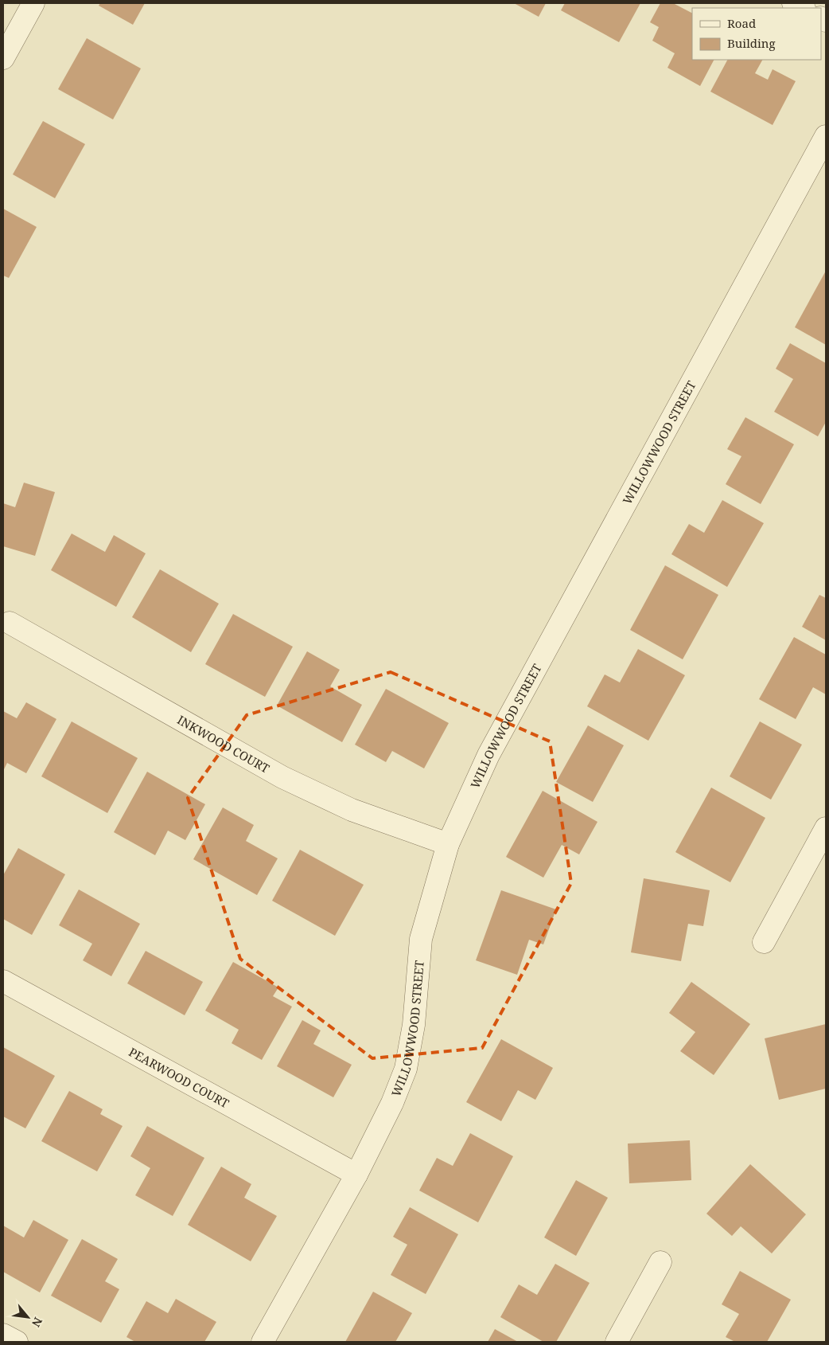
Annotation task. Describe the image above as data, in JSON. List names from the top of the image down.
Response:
{
  "streets": {
    "street": ["WILLOWWOOD STREET", "INKWOOD COURT", "PEARWOOD COURT"]
  },
  "crossings": [
    ["WILLOWWOOD STREET", "INKWOOD COURT"],
    ["WILLOWWOOD STREET", "PEARWOOD COURT"]
  ],
  "legend": ["Road", "Building"],
  "north": "bottom right"
}
